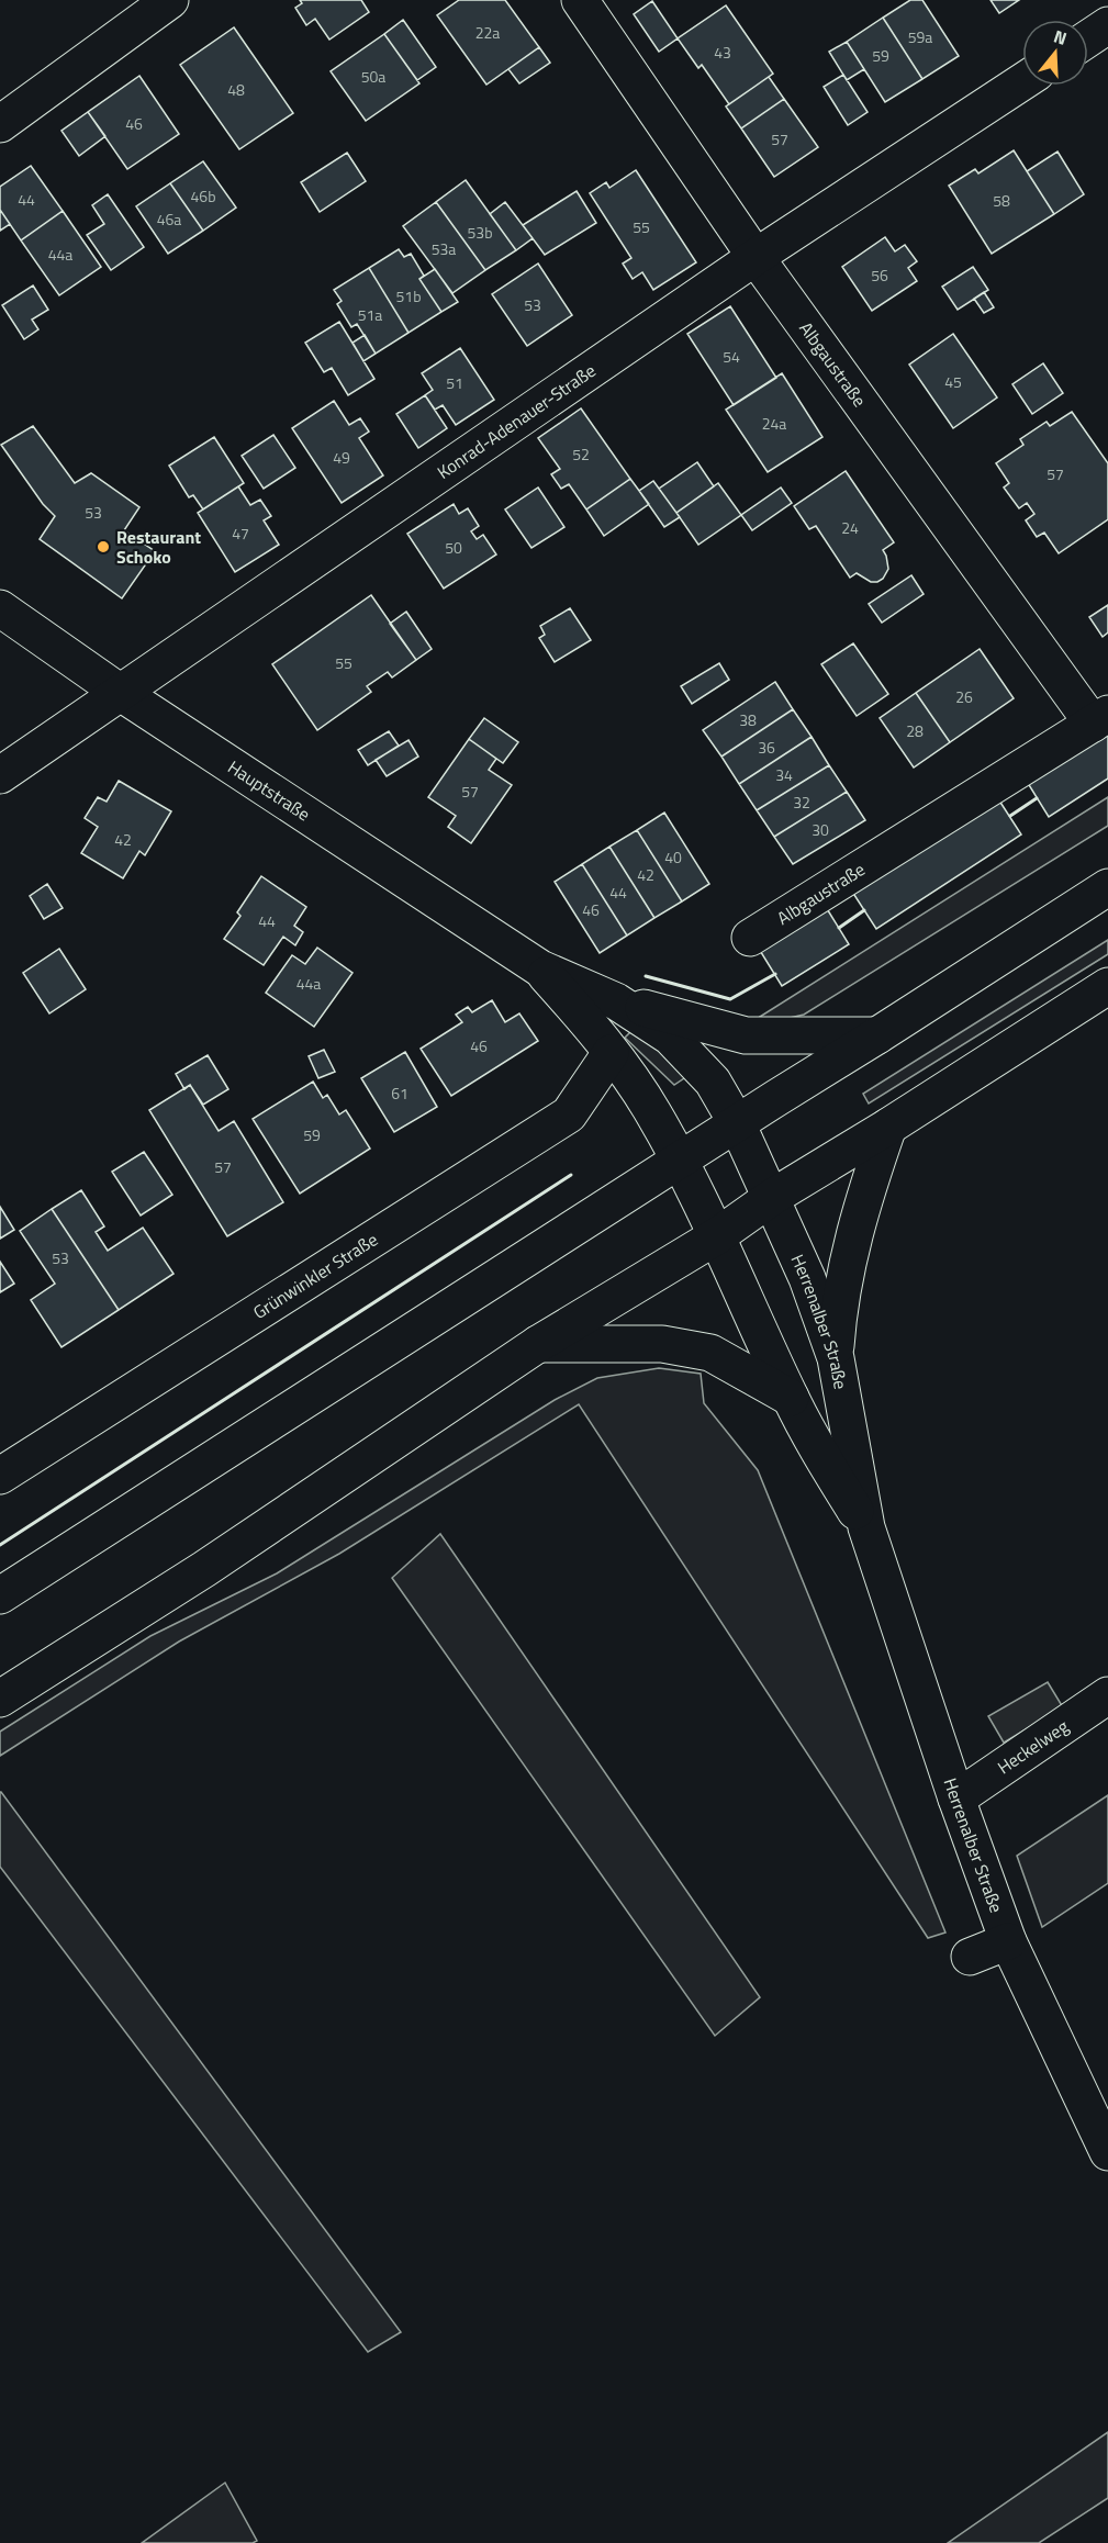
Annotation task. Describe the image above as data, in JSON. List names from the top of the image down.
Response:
{
  "streets": {
    "street": [
      "Albgaustraße",
      "Konrad-Adenauer-Straße",
      "Hauptstraße",
      "Grünwinkler Straße",
      "Herrenalber Straße",
      "Heckelweg"
    ]
  },
  "crossings": [
    ["Albgaustraße", "Konrad-Adenauer-Straße"],
    ["Konrad-Adenauer-Straße", "Hauptstraße"],
    ["Hauptstraße", "Grünwinkler Straße"],
    ["Hauptstraße", "Herrenalber Straße"],
    ["Herrenalber Straße", "Heckelweg"]
  ],
  "places": ["Restaurant Schoko"],
  "house_numbers": [
    "22a",
    "59a",
    "43",
    "59",
    "50a",
    "48",
    "46",
    "57",
    "46b",
    "44",
    "58",
    "46a",
    "55",
    "53b",
    "53a",
    "44a",
    "56",
    "51b",
    "53",
    "51a",
    "54",
    "45",
    "51",
    "24a",
    "52",
    "49",
    "57",
    "53",
    "24",
    "47",
    "50",
    "55",
    "26",
    "38",
    "28",
    "36",
    "34",
    "57",
    "32",
    "30",
    "42",
    "40",
    "42",
    "44",
    "46",
    "44",
    "44a",
    "46",
    "61",
    "59",
    "57",
    "53"
  ],
  "north": "top"
}
